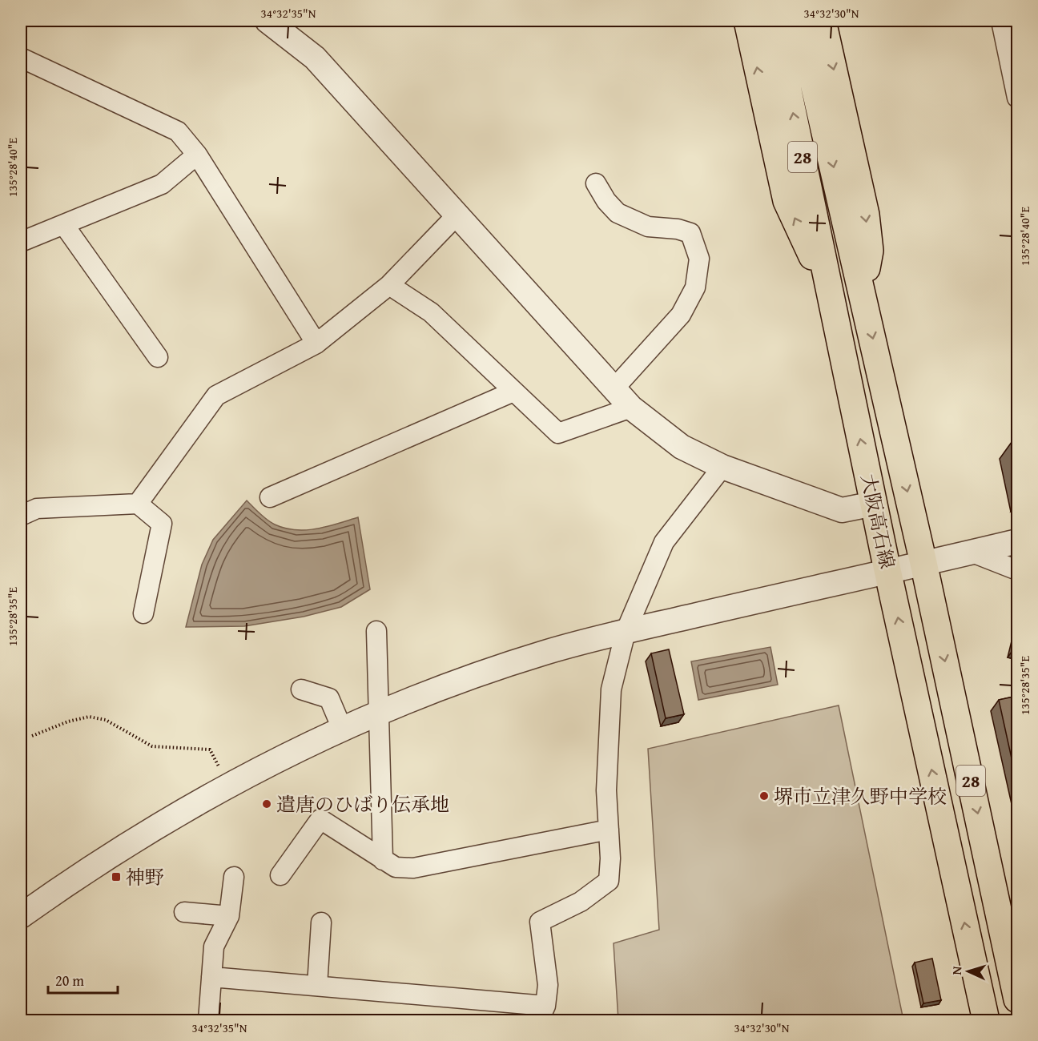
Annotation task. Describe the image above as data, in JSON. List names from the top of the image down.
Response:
{
  "streets": {
    "main road": ["28", "大阪高石線"]
  },
  "places": {
    "other": ["堺市立津久野中学校", "遣唐のひばり伝承地"],
    "transit": ["神野"]
  },
  "scale_bar": "20 m",
  "north": "left",
  "coordinates": [
    "34°32'35\"N",
    "34°32'30\"N",
    "135°28'40\"E",
    "135°28'35\"E"
  ]
}
